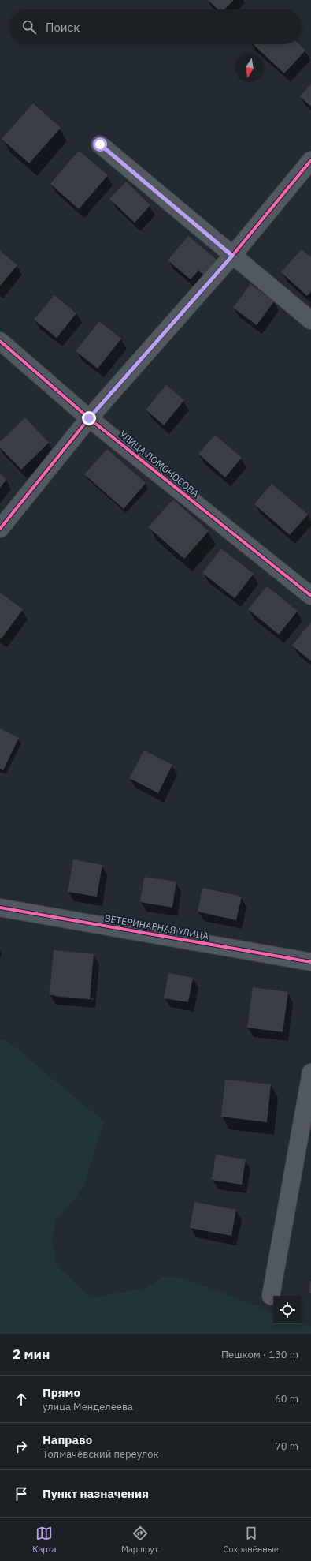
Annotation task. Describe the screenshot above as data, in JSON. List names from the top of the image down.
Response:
{
  "streets": {
    "street": ["УЛИЦА ЛОМОНОСОВА", "ВЕТЕРИНАРНАЯ УЛИЦА"]
  },
  "north": "bottom",
  "page": {
    "search": "Поиск",
    "heading": ["2 мин", "Пешком · 130 m"],
    "list": [
      ["Прямо", "улица Менделеева", "60 m"],
      ["Направо", "Толмачёвский переулок", "70 m"],
      "Пункт назначения"
    ],
    "nav": ["Карта", "Маршрут", "Сохранённые"]
  }
}
